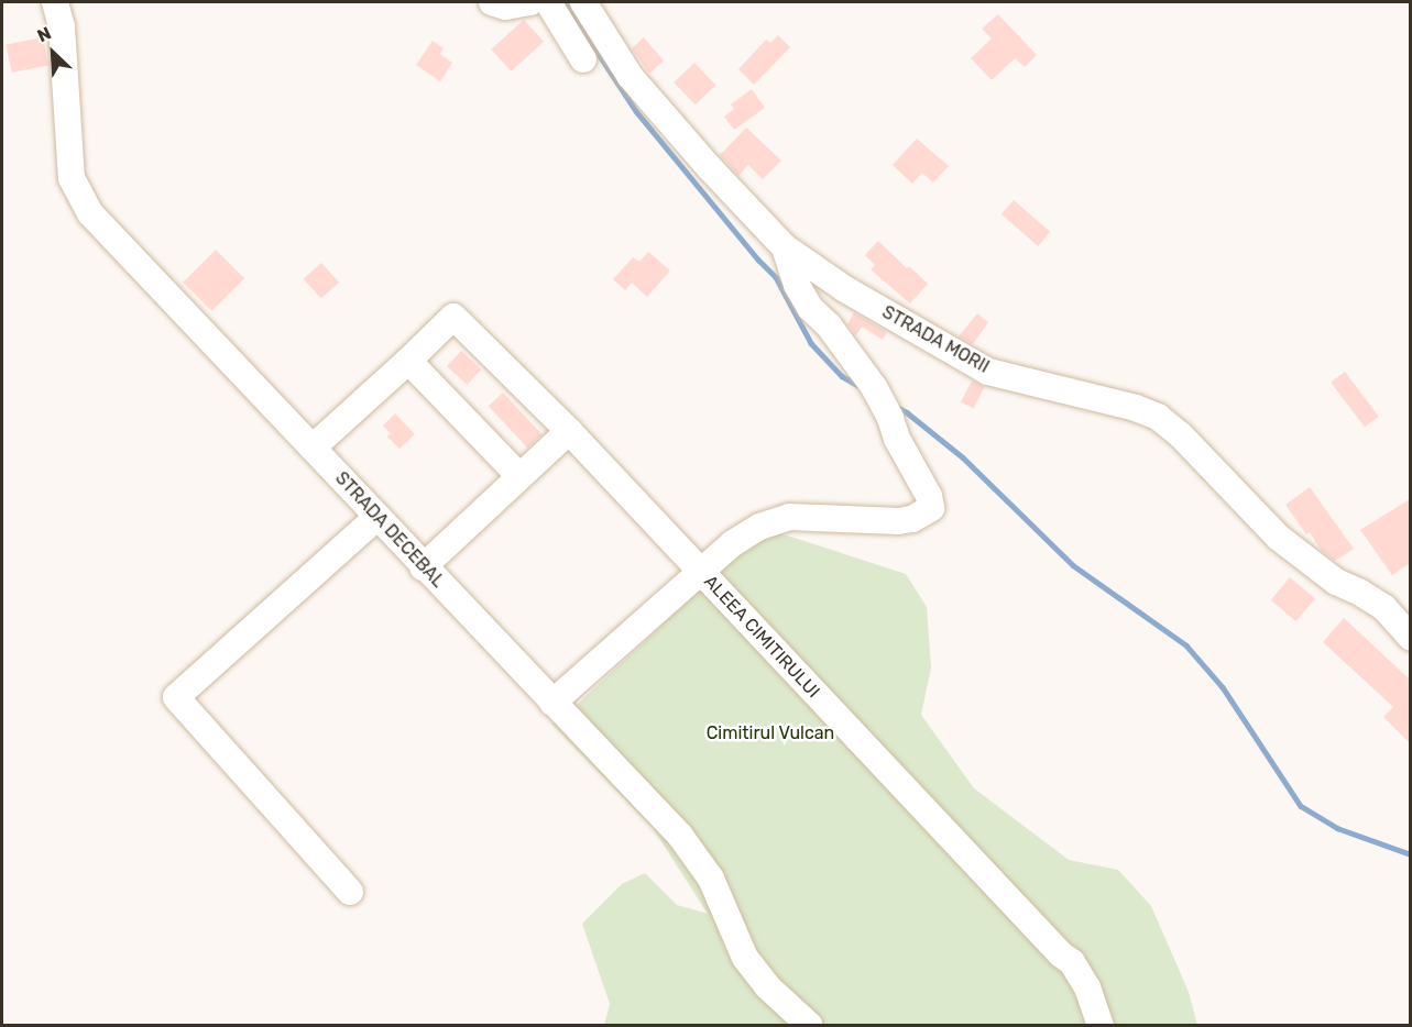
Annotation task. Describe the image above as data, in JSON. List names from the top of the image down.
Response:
{
  "streets": {
    "street": ["STRADA MORII", "STRADA DECEBAL", "ALEEA CIMITIRULUI"]
  },
  "parks": ["Cimitirul Vulcan"],
  "north": "top left"
}
